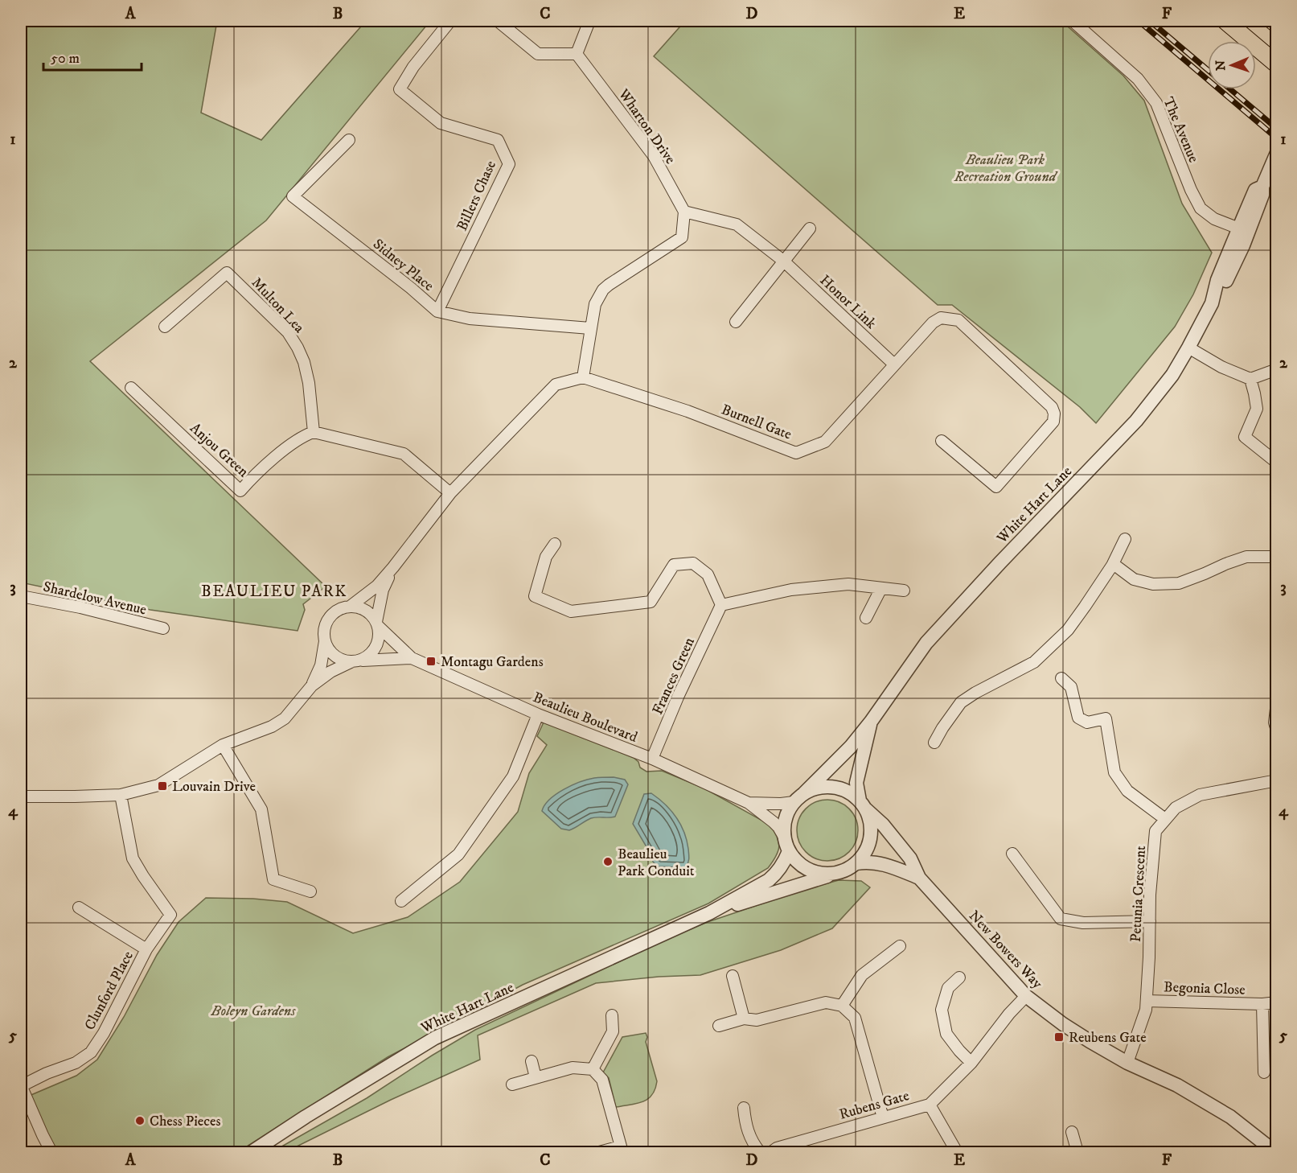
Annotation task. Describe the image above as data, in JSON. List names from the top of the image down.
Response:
{
  "streets": {
    "street": [
      "Wharton Drive",
      "The Avenue",
      "Billers Chase",
      "Sidney Place",
      "Honor Link",
      "Multon Lea",
      "Burnell Gate",
      "Anjou Green",
      "White Hart Lane",
      "Shardelow Avenue",
      "Frances Green",
      "Beaulieu Boulevard",
      "Petunia Crescent",
      "New Bowers Way",
      "Begonia Close",
      "Clunford Place",
      "Rubens Gate"
    ]
  },
  "crossings": [
    ["Wharton Drive", "Honor Link"],
    ["The Avenue", "White Hart Lane"],
    ["Billers Chase", "Sidney Place"],
    ["Honor Link", "Burnell Gate"],
    ["Multon Lea", "Anjou Green"],
    ["White Hart Lane", "Beaulieu Boulevard"],
    ["White Hart Lane", "New Bowers Way"],
    ["Frances Green", "Beaulieu Boulevard"],
    ["Beaulieu Boulevard", "New Bowers Way"],
    ["Petunia Crescent", "New Bowers Way"],
    ["Petunia Crescent", "Begonia Close"],
    ["New Bowers Way", "Rubens Gate"]
  ],
  "districts": ["BEAULIEU PARK"],
  "parks": ["Beaulieu Park Recreation Ground", "Boleyn Gardens"],
  "places": {
    "transit": ["Montagu Gardens", "Louvain Drive", "Reubens Gate"],
    "other": ["Beaulieu Park Conduit", "Chess Pieces"]
  },
  "scale_bar": "50 m",
  "north": "left",
  "grid": {
    "columns": [
      "A",
      "B",
      "C",
      "D",
      "E",
      "F"
    ],
    "rows": [
      "1",
      "2",
      "3",
      "4",
      "5"
    ]
  }
}
